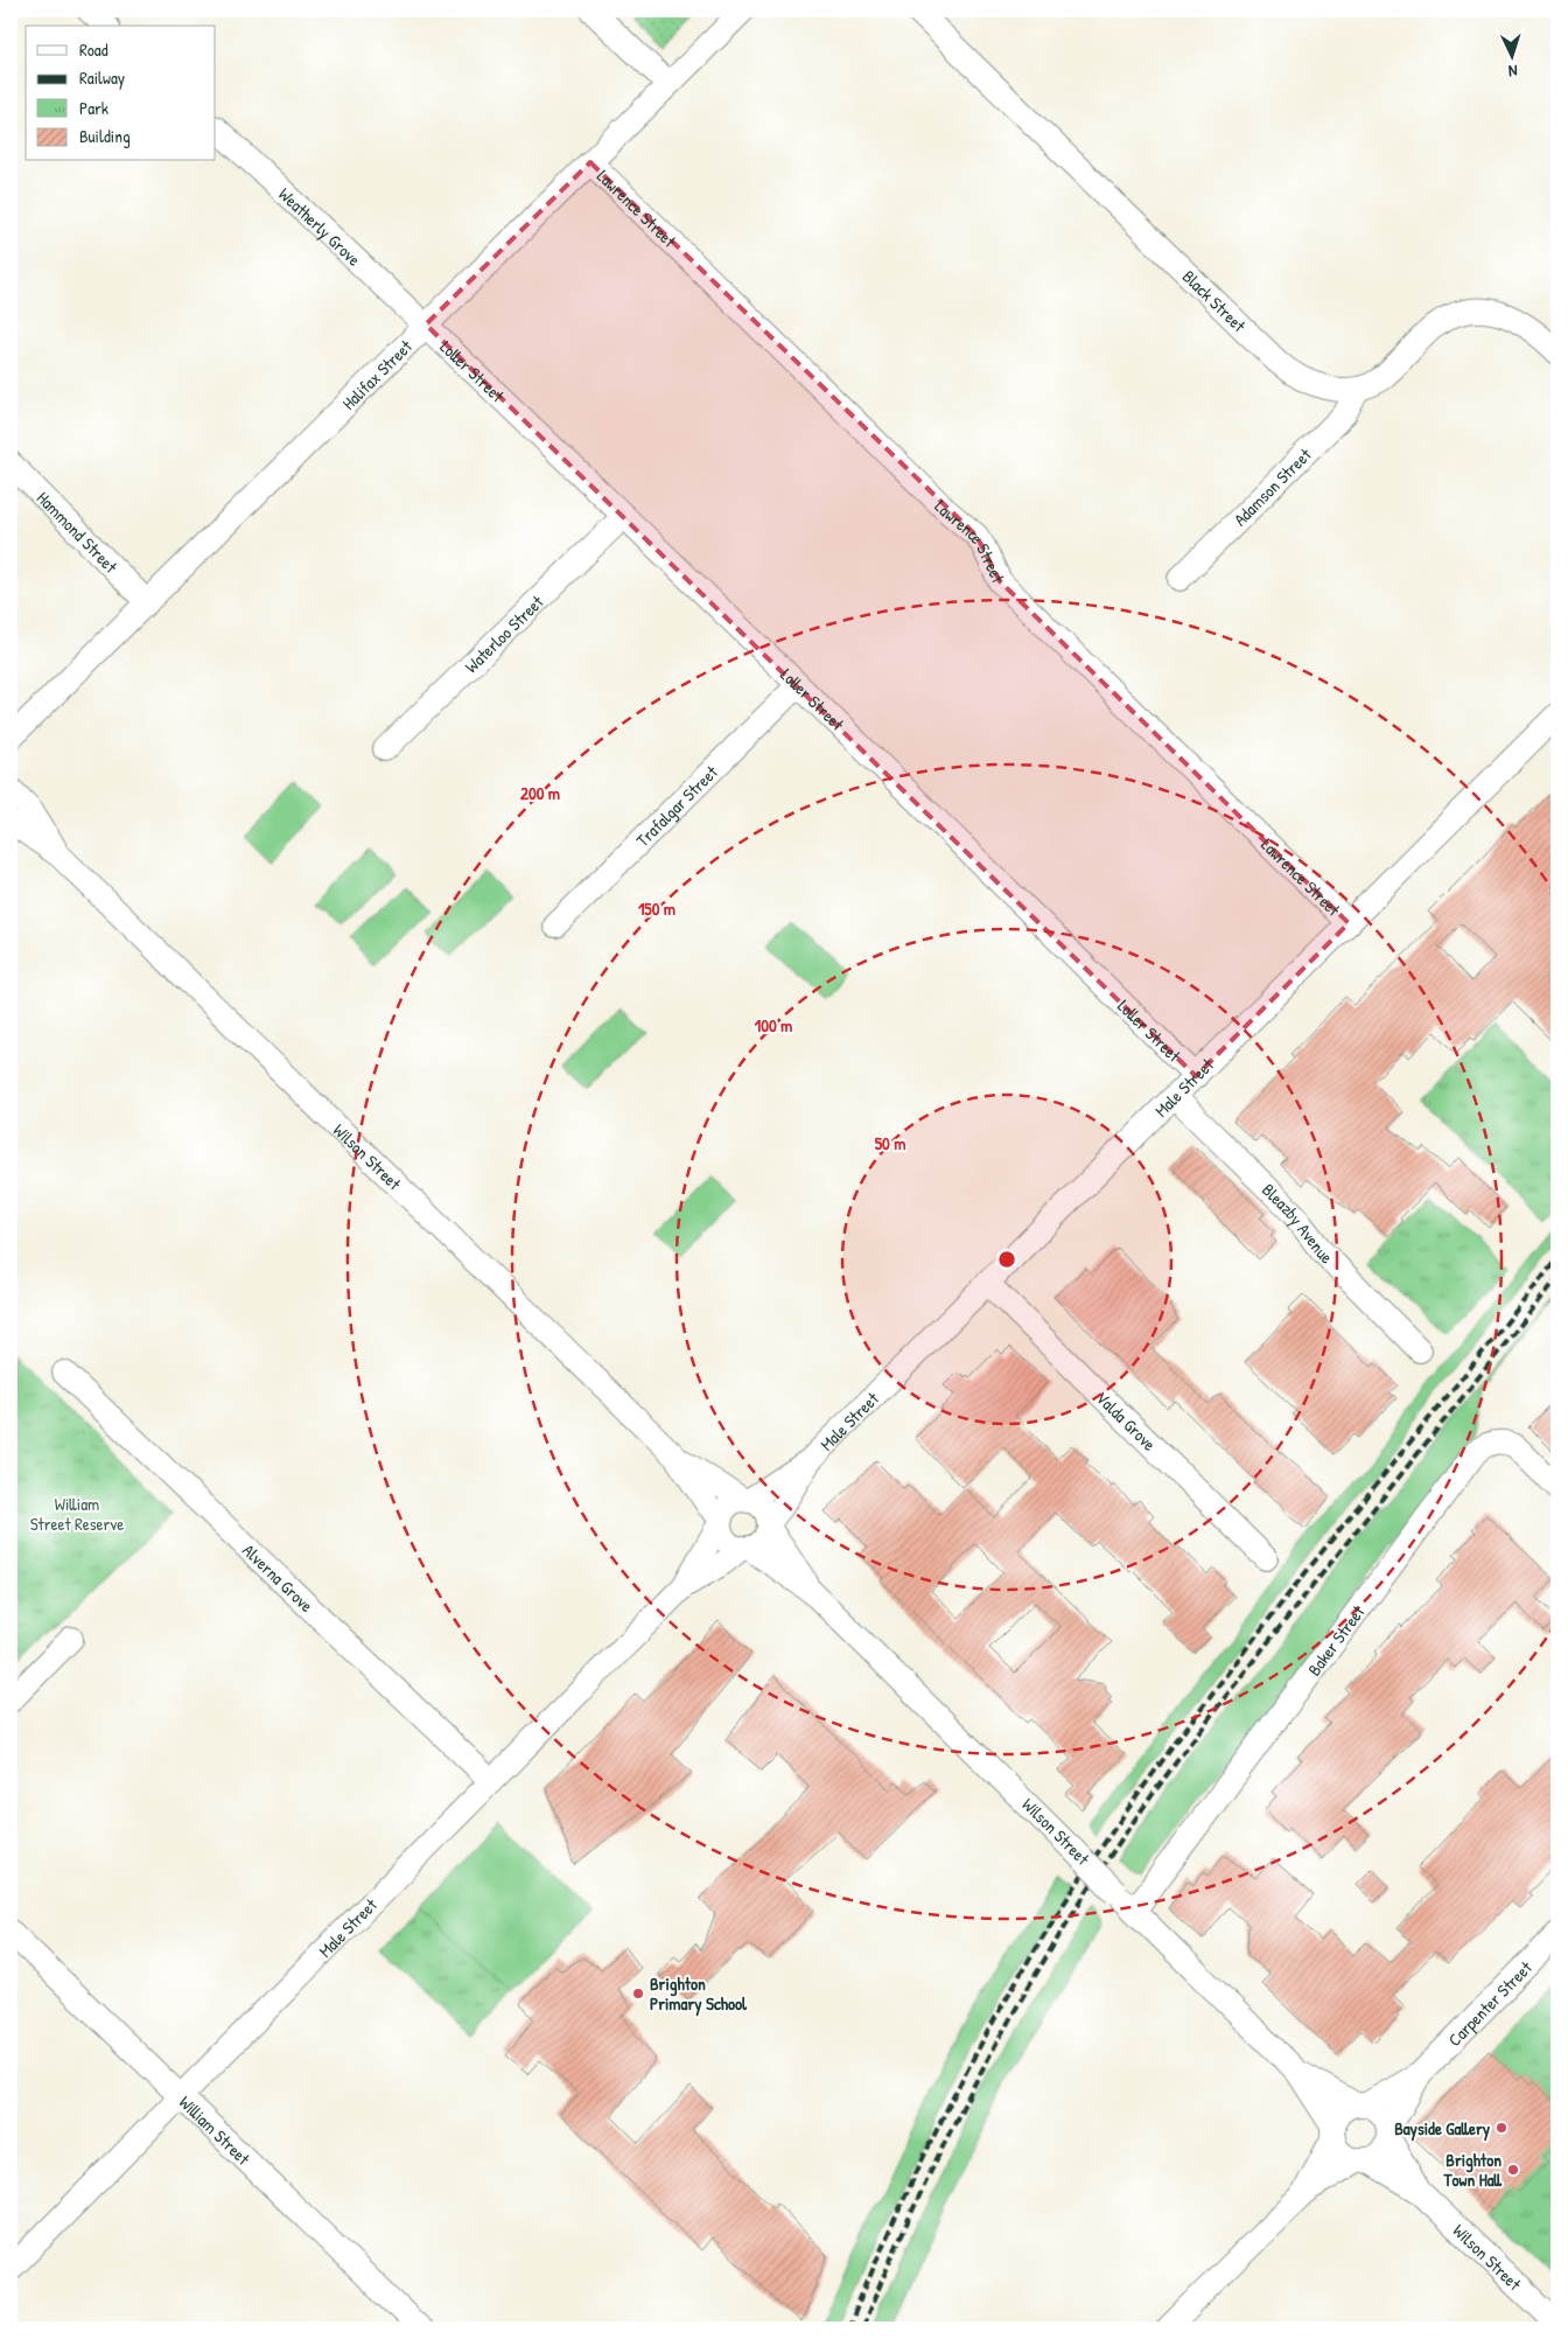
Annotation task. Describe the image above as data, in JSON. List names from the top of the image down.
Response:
{
  "streets": {
    "street": [
      "Lawrence Street",
      "Weatherly Grove",
      "Black Street",
      "Loller Street",
      "Halifax Street",
      "Adamson Street",
      "Hammond Street",
      "Waterloo Street",
      "Trafalgar Street",
      "Male Street",
      "Wilson Street",
      "Bleazby Avenue",
      "Valda Grove",
      "Alverna Grove",
      "Baker Street",
      "Carpenter Street",
      "William Street"
    ]
  },
  "crossings": [
    ["Lawrence Street", "Halifax Street"],
    ["Lawrence Street", "Male Street"],
    ["Weatherly Grove", "Loller Street"],
    ["Weatherly Grove", "Halifax Street"],
    ["Black Street", "Adamson Street"],
    ["Loller Street", "Halifax Street"],
    ["Loller Street", "Waterloo Street"],
    ["Loller Street", "Trafalgar Street"],
    ["Loller Street", "Male Street"],
    ["Halifax Street", "Hammond Street"],
    ["Male Street", "Wilson Street"],
    ["Male Street", "Bleazby Avenue"],
    ["Male Street", "Valda Grove"],
    ["Male Street", "Alverna Grove"],
    ["Male Street", "William Street"],
    ["Wilson Street", "Baker Street"],
    ["Wilson Street", "Carpenter Street"]
  ],
  "parks": ["William Street Reserve"],
  "places": ["Brighton Primary School", "Bayside Gallery", "Brighton Town Hall"],
  "legend": [
    "Road",
    "Railway",
    "Park",
    "Building"
  ],
  "north": "bottom",
  "rings": [
    "200 m",
    "150 m",
    "100 m",
    "50 m"
  ]
}
